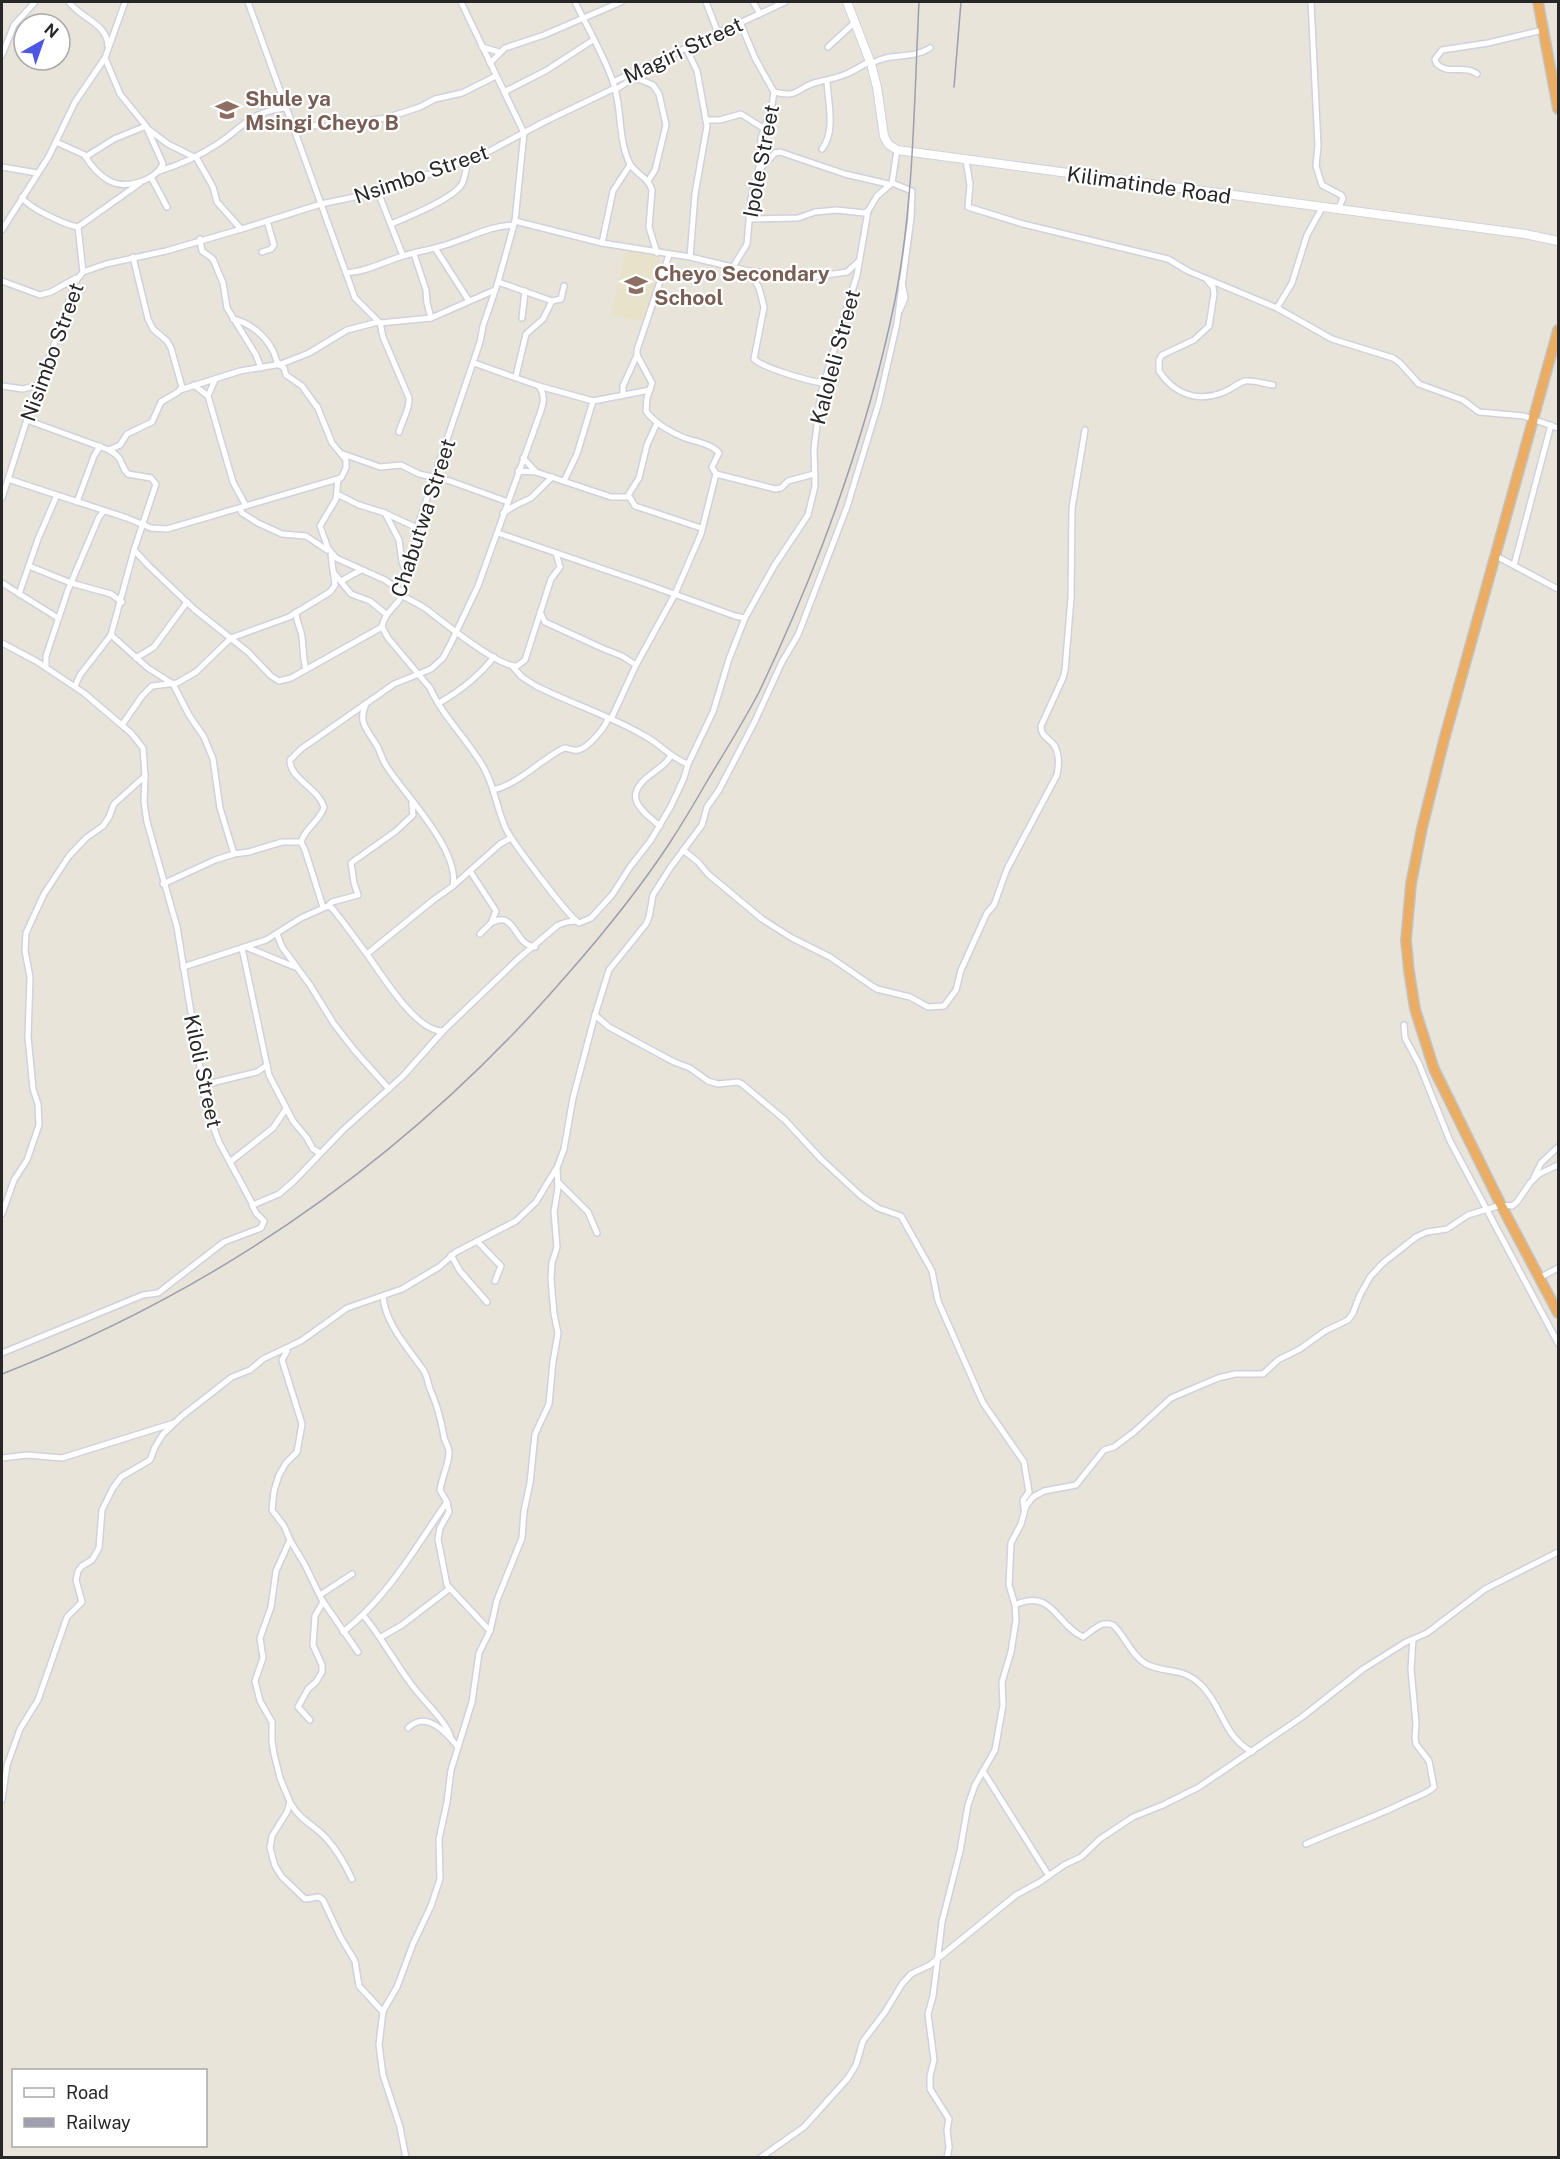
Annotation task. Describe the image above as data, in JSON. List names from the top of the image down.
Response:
{
  "streets": {
    "main road": ["Kilimatinde Road"],
    "street": [
      "Magiri Street",
      "Ipole Street",
      "Nsimbo Street",
      "Nisimbo Street",
      "Kaloleli Street",
      "Chabutwa Street",
      "Kiloli Street"
    ]
  },
  "crossings": [
    ["Magiri Street", "Ipole Street"],
    ["Magiri Street", "Nsimbo Street"],
    ["Nsimbo Street", "Nisimbo Street"],
    ["Nsimbo Street", "Chabutwa Street"],
    ["Kilimatinde Road", "Kaloleli Street"]
  ],
  "places": {
    "school or university": ["Shule ya Msingi Cheyo B", "Cheyo Secondary School"]
  },
  "legend": ["Road", "Railway"],
  "north": "top right"
}
